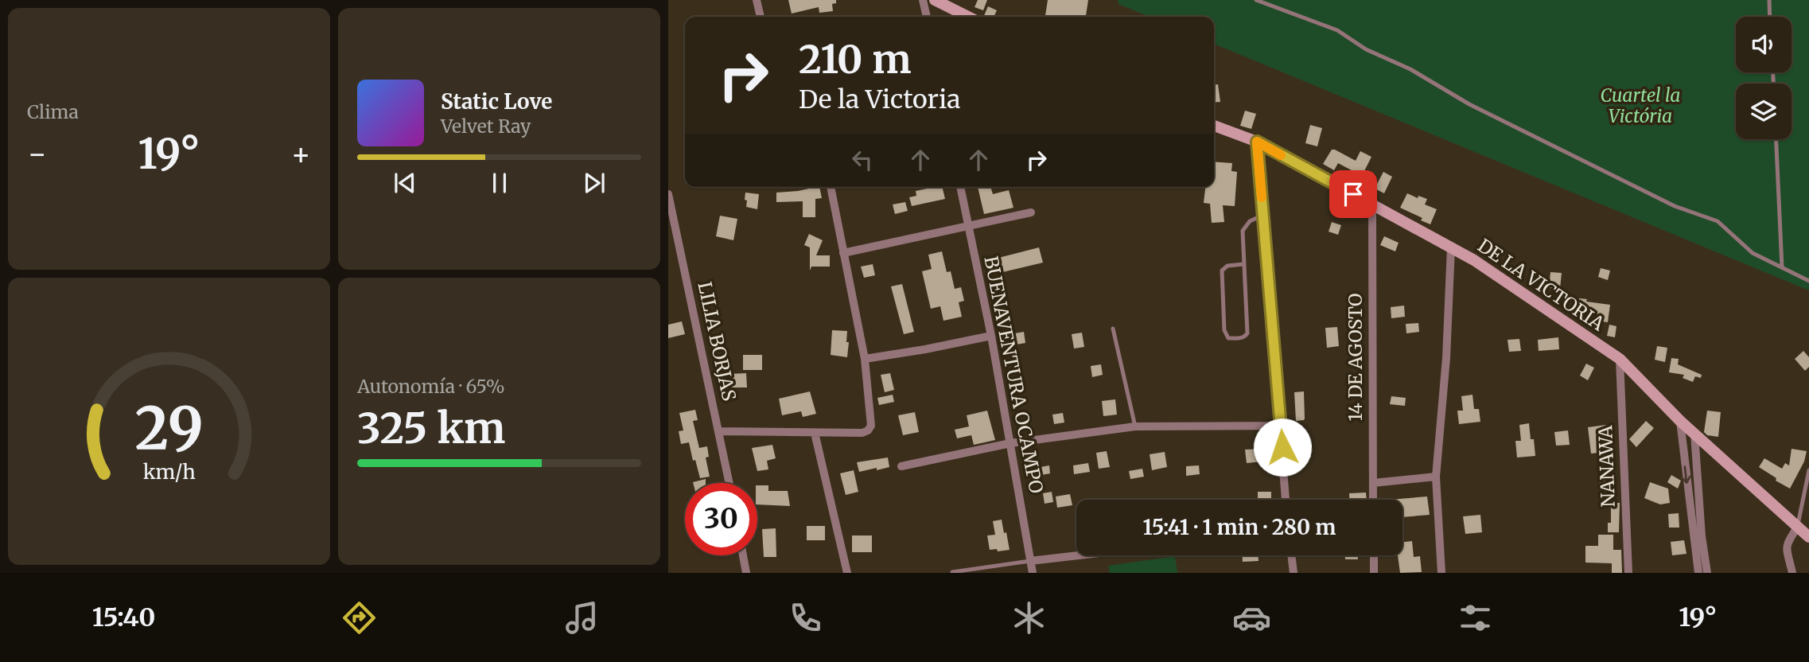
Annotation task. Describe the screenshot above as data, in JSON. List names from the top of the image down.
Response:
{
  "streets": {
    "main road": ["DE LA VICTORIA"],
    "street": [
      "LILIA BORJAS",
      "14 DE AGOSTO",
      "BUENAVENTURA OCAMPO",
      "NANAWA"
    ]
  },
  "crossings": [
    ["DE LA VICTORIA", "14 DE AGOSTO"],
    ["DE LA VICTORIA", "NANAWA"]
  ],
  "parks": ["Cuartel la Victória"],
  "page": {
    "tile": [
      "Clima",
      ["Autonomía · 65%", "325 km"]
    ],
    "turn": ["210 m", "De la Victoria"],
    "song": ["Static Love", "Velvet Ray"],
    "heat": ["−", "19°", "+"],
    "limit": "30",
    "trip": "15:41 · 1 min · 280 m",
    "tabs": ["15:40", "19°"],
    "gauge": ["29", "km/h"]
  }
}
